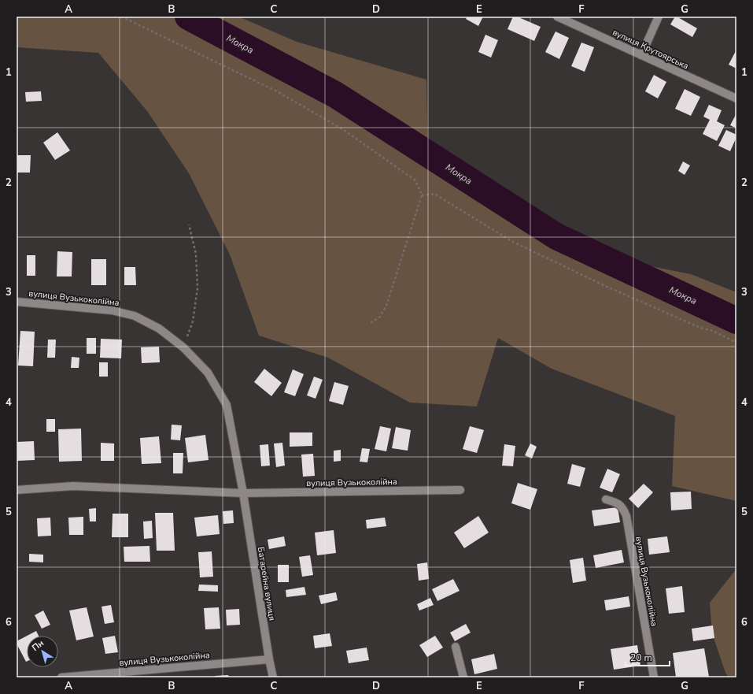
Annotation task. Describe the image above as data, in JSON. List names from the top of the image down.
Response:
{
  "streets": {
    "street": ["вулиця Крутоярська", "вулиця Вузькоколійна", "Батарейна вулиця"]
  },
  "crossings": [
    ["вулиця Вузькоколійна", "Батарейна вулиця"]
  ],
  "water": ["Мокра"],
  "scale_bar": "20 m",
  "north": "top left",
  "grid": {
    "columns": [
      "A",
      "B",
      "C",
      "D",
      "E",
      "F",
      "G"
    ],
    "rows": [
      "1",
      "2",
      "3",
      "4",
      "5",
      "6"
    ]
  }
}
